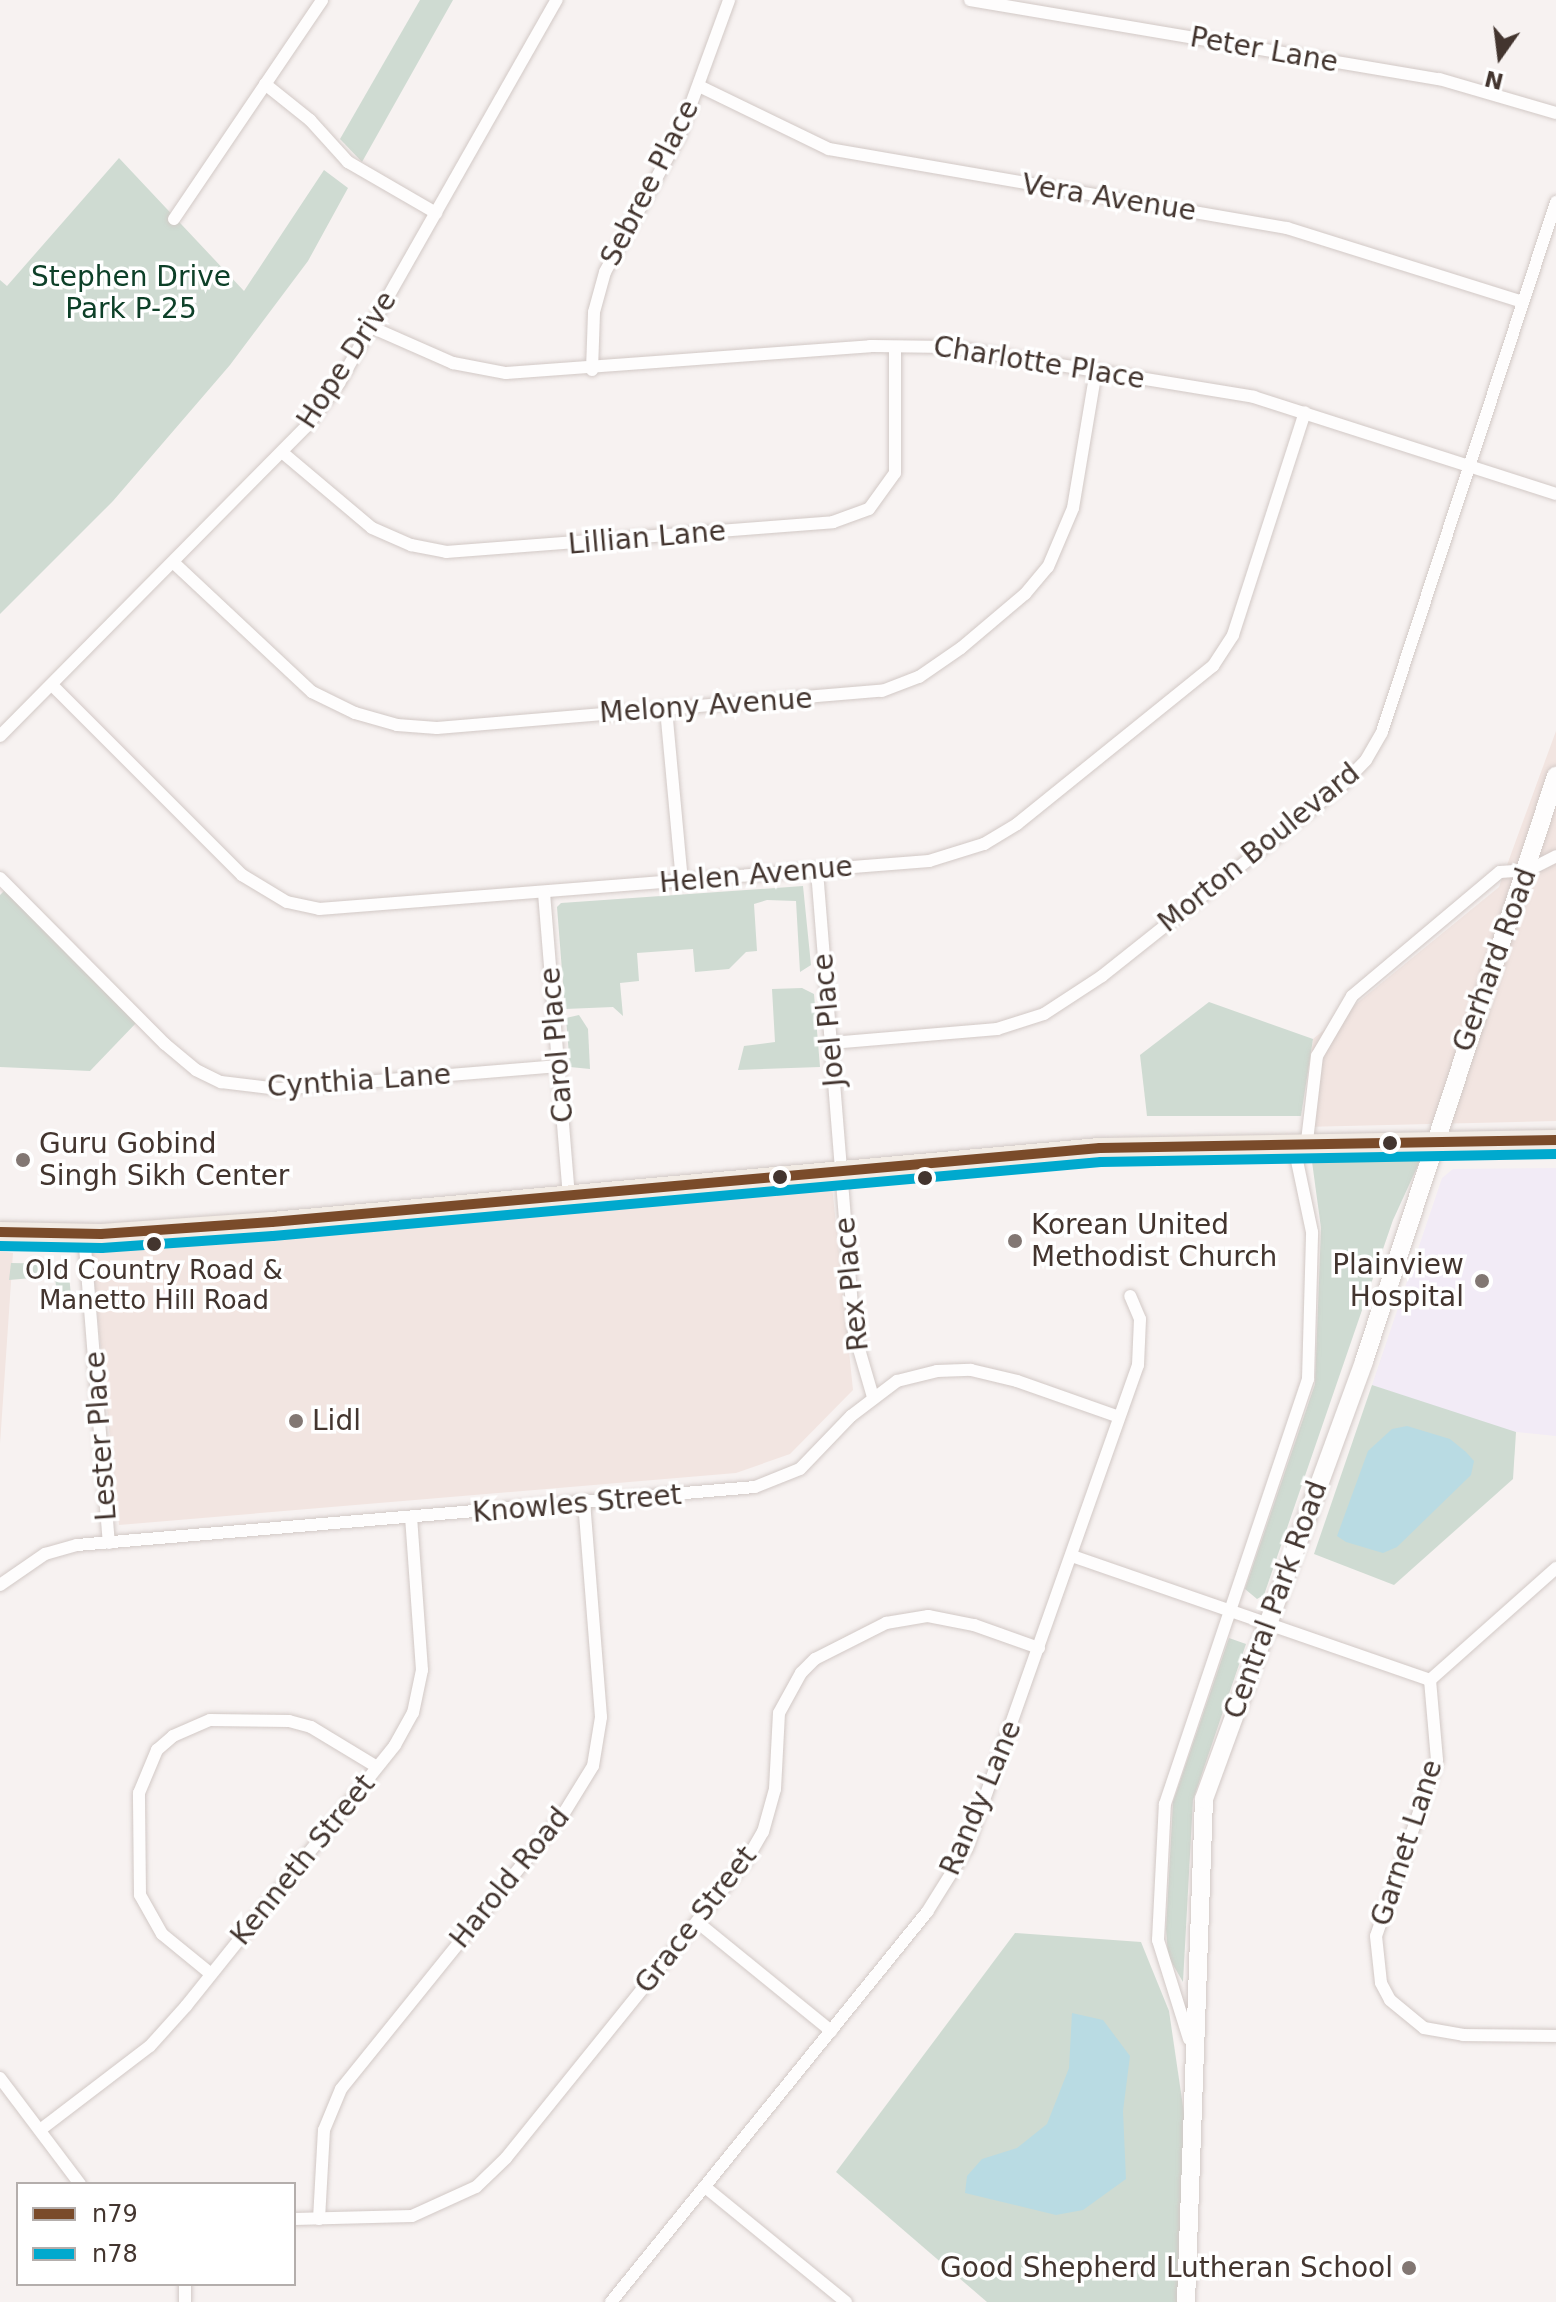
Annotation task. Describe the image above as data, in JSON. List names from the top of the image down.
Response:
{
  "streets": {
    "street": [
      "Peter Lane",
      "Sebree Place",
      "Vera Avenue",
      "Hope Drive",
      "Charlotte Place",
      "Lillian Lane",
      "Melony Avenue",
      "Morton Boulevard",
      "Helen Avenue",
      "Gerhard Road",
      "Joel Place",
      "Carol Place",
      "Cynthia Lane",
      "Rex Place",
      "Lester Place",
      "Knowles Street",
      "Central Park Road",
      "Randy Lane",
      "Garnet Lane",
      "Kenneth Street",
      "Harold Road",
      "Grace Street"
    ]
  },
  "crossings": [
    ["Sebree Place", "Vera Avenue"],
    ["Sebree Place", "Charlotte Place"],
    ["Vera Avenue", "Morton Boulevard"],
    ["Hope Drive", "Charlotte Place"],
    ["Hope Drive", "Lillian Lane"],
    ["Hope Drive", "Melony Avenue"],
    ["Hope Drive", "Helen Avenue"],
    ["Charlotte Place", "Lillian Lane"],
    ["Charlotte Place", "Melony Avenue"],
    ["Charlotte Place", "Morton Boulevard"],
    ["Charlotte Place", "Helen Avenue"],
    ["Morton Boulevard", "Joel Place"],
    ["Helen Avenue", "Joel Place"],
    ["Helen Avenue", "Carol Place"],
    ["Gerhard Road", "Central Park Road"],
    ["Joel Place", "Rex Place"],
    ["Carol Place", "Cynthia Lane"],
    ["Rex Place", "Knowles Street"],
    ["Lester Place", "Knowles Street"],
    ["Knowles Street", "Randy Lane"],
    ["Knowles Street", "Kenneth Street"],
    ["Knowles Street", "Harold Road"],
    ["Randy Lane", "Grace Street"],
    ["Harold Road", "Grace Street"]
  ],
  "parks": ["Stephen Drive Park P-25"],
  "places": [
    "Guru Gobind Singh Sikh Center",
    "Korean United Methodist Church",
    "Old Country Road & Manetto Hill Road",
    "Plainview Hospital",
    "Lidl",
    "Good Shepherd Lutheran School"
  ],
  "lines": ["transit line n79", "transit line n78"],
  "legend": ["n79", "n78"],
  "north": "bottom"
}
